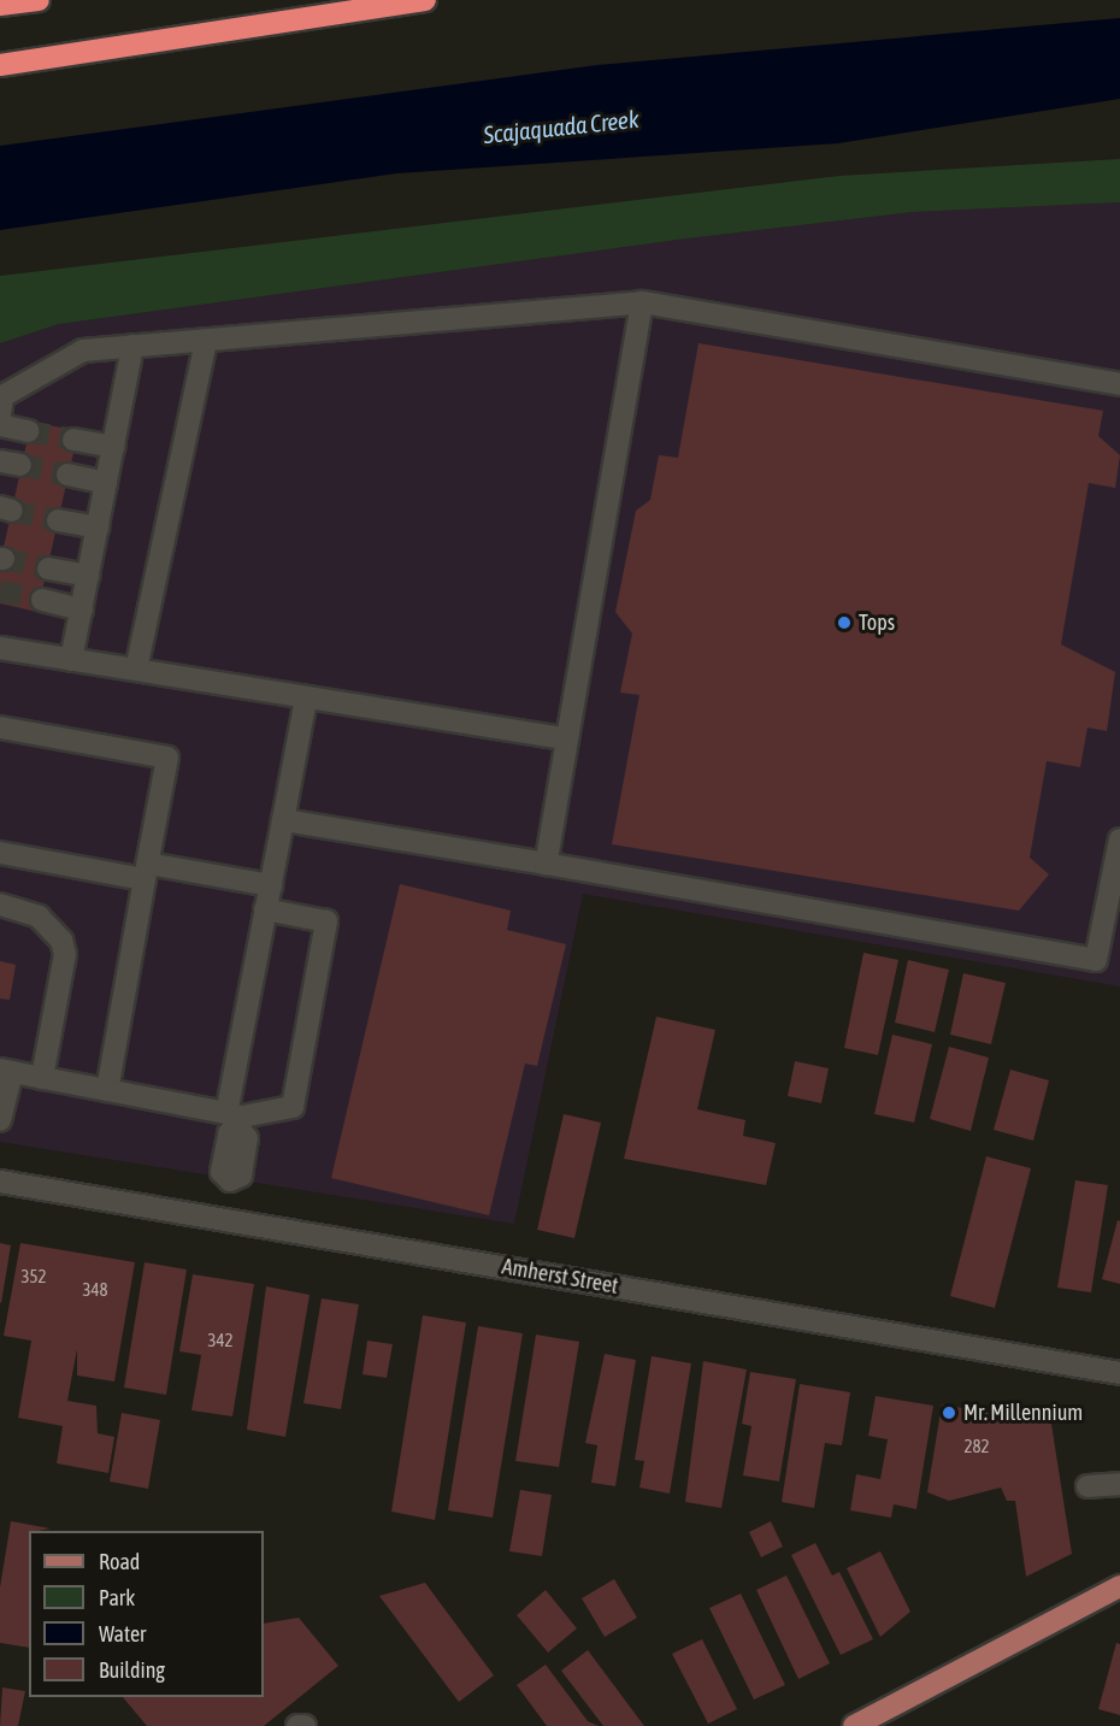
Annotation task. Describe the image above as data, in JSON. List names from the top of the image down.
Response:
{
  "streets": {
    "street": ["Amherst Street"]
  },
  "water": ["Scajaquada Creek"],
  "places": ["Tops", "Mr. Millennium"],
  "house_numbers": [
    "352",
    "348",
    "342",
    "282"
  ],
  "legend": [
    "Road",
    "Park",
    "Water",
    "Building"
  ]
}
